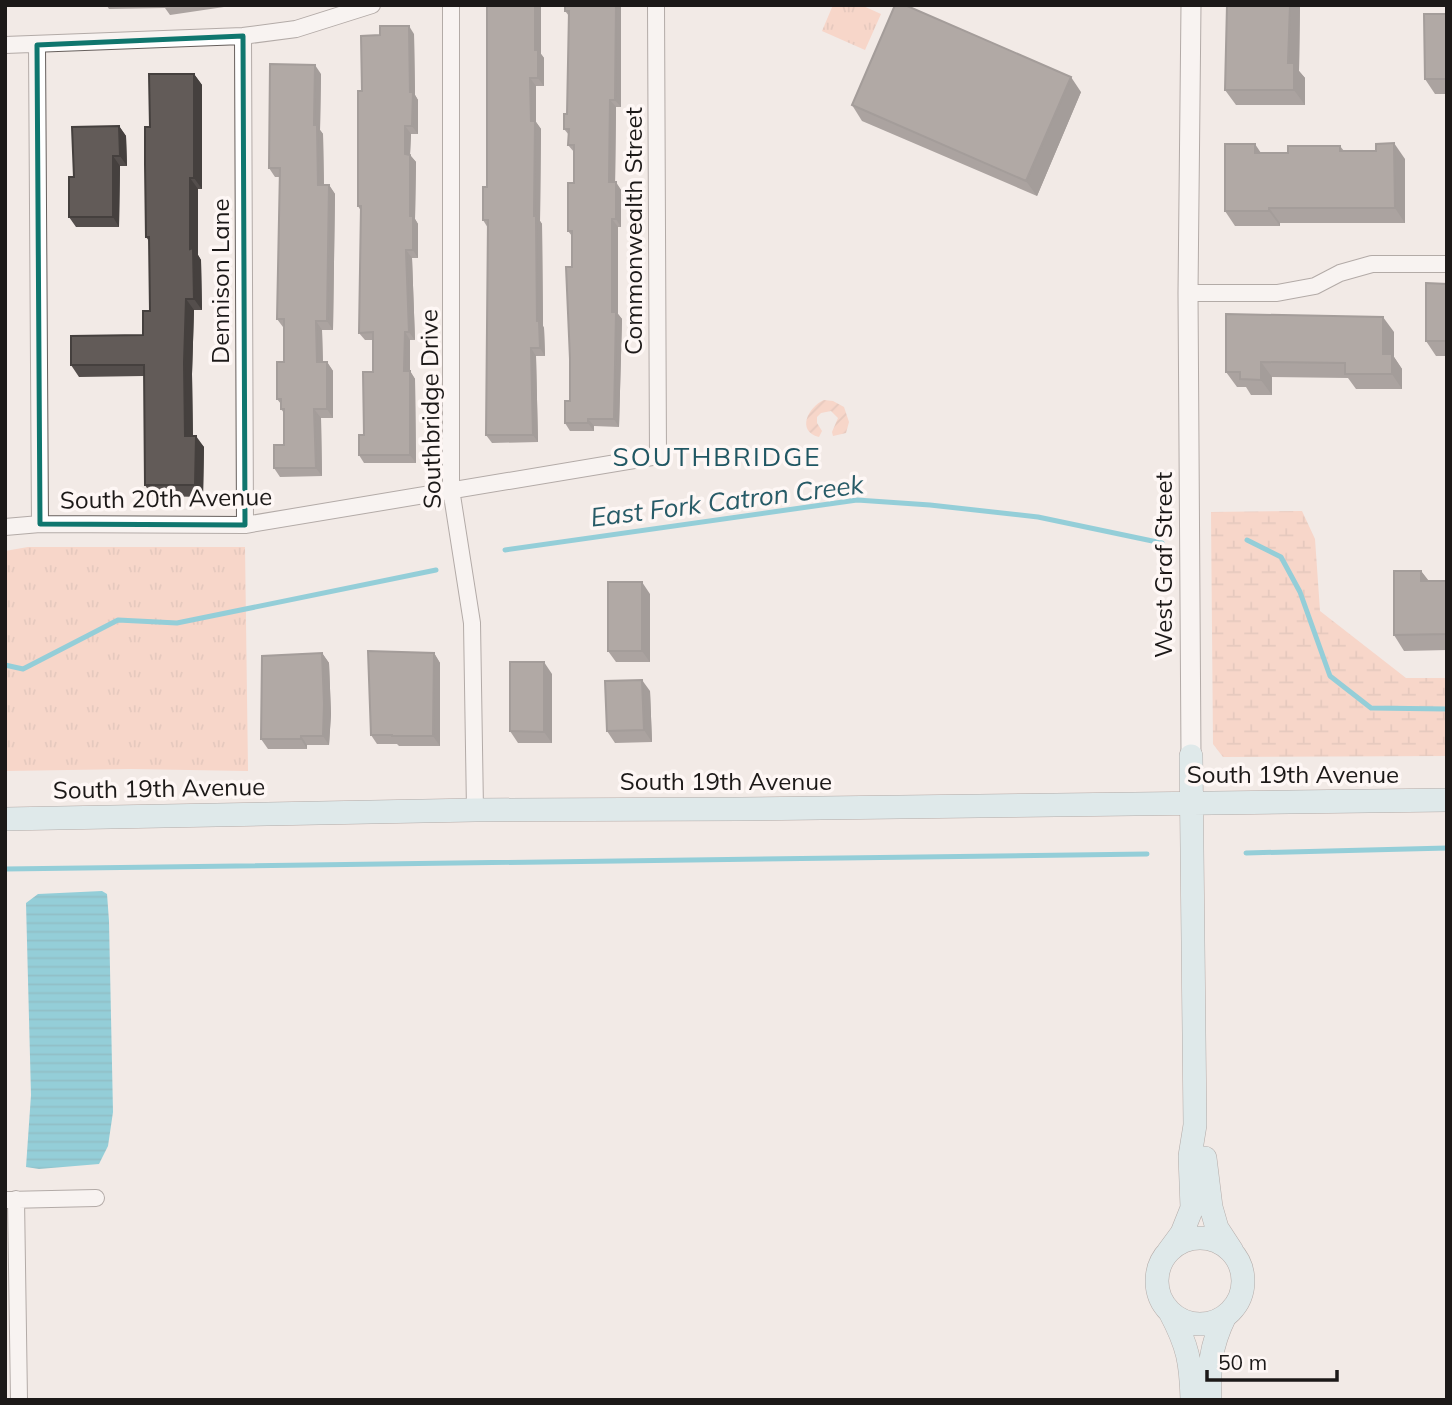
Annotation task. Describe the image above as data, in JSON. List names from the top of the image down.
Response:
{
  "streets": {
    "main road": ["West Graf Street", "South 19th Avenue"],
    "street": [
      "Commonwealth Street",
      "Dennison Lane",
      "Southbridge Drive",
      "South 20th Avenue"
    ]
  },
  "crossings": [
    ["Commonwealth Street", "South 20th Avenue"],
    ["Dennison Lane", "South 20th Avenue"],
    ["Southbridge Drive", "South 20th Avenue"],
    ["Southbridge Drive", "South 19th Avenue"],
    ["West Graf Street", "South 19th Avenue"]
  ],
  "districts": ["SOUTHBRIDGE"],
  "water": ["East Fork Catron Creek"],
  "scale_bar": "50 m"
}
